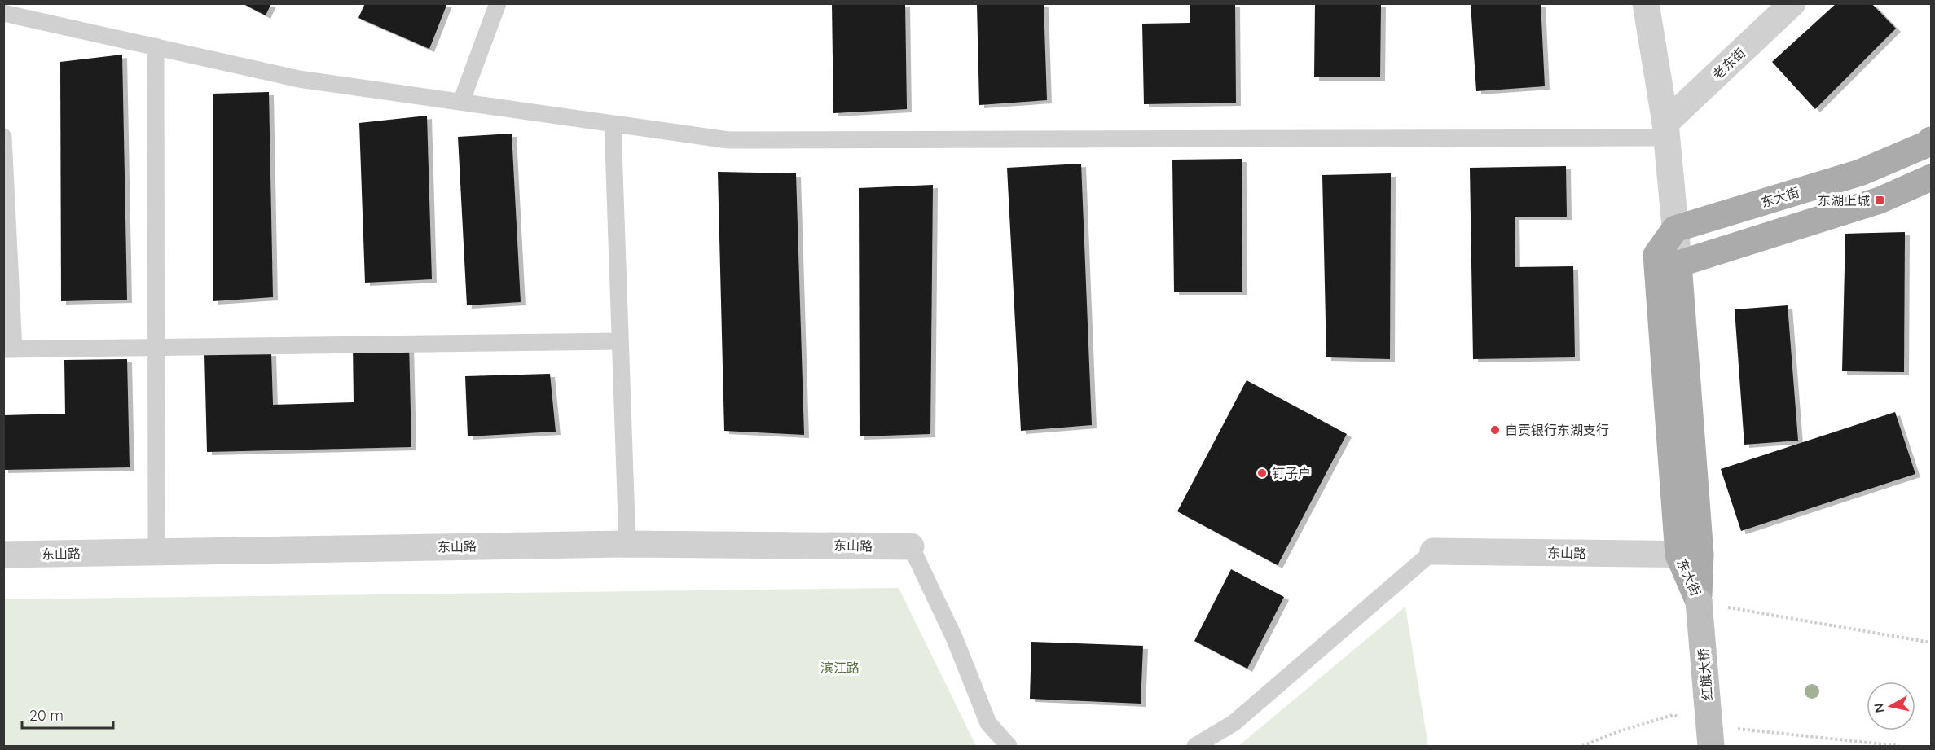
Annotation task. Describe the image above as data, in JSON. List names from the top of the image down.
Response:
{
  "streets": {
    "main road": ["东大街"],
    "street": ["老东街", "东山路", "红旗大桥"]
  },
  "crossings": [
    ["东大街", "东山路"],
    ["东大街", "红旗大桥"]
  ],
  "parks": ["滨江路"],
  "places": {
    "transit": ["东湖上城"],
    "other": ["自贡银行东湖支行", "钉子户"]
  },
  "scale_bar": "20 m",
  "north": "left"
}
